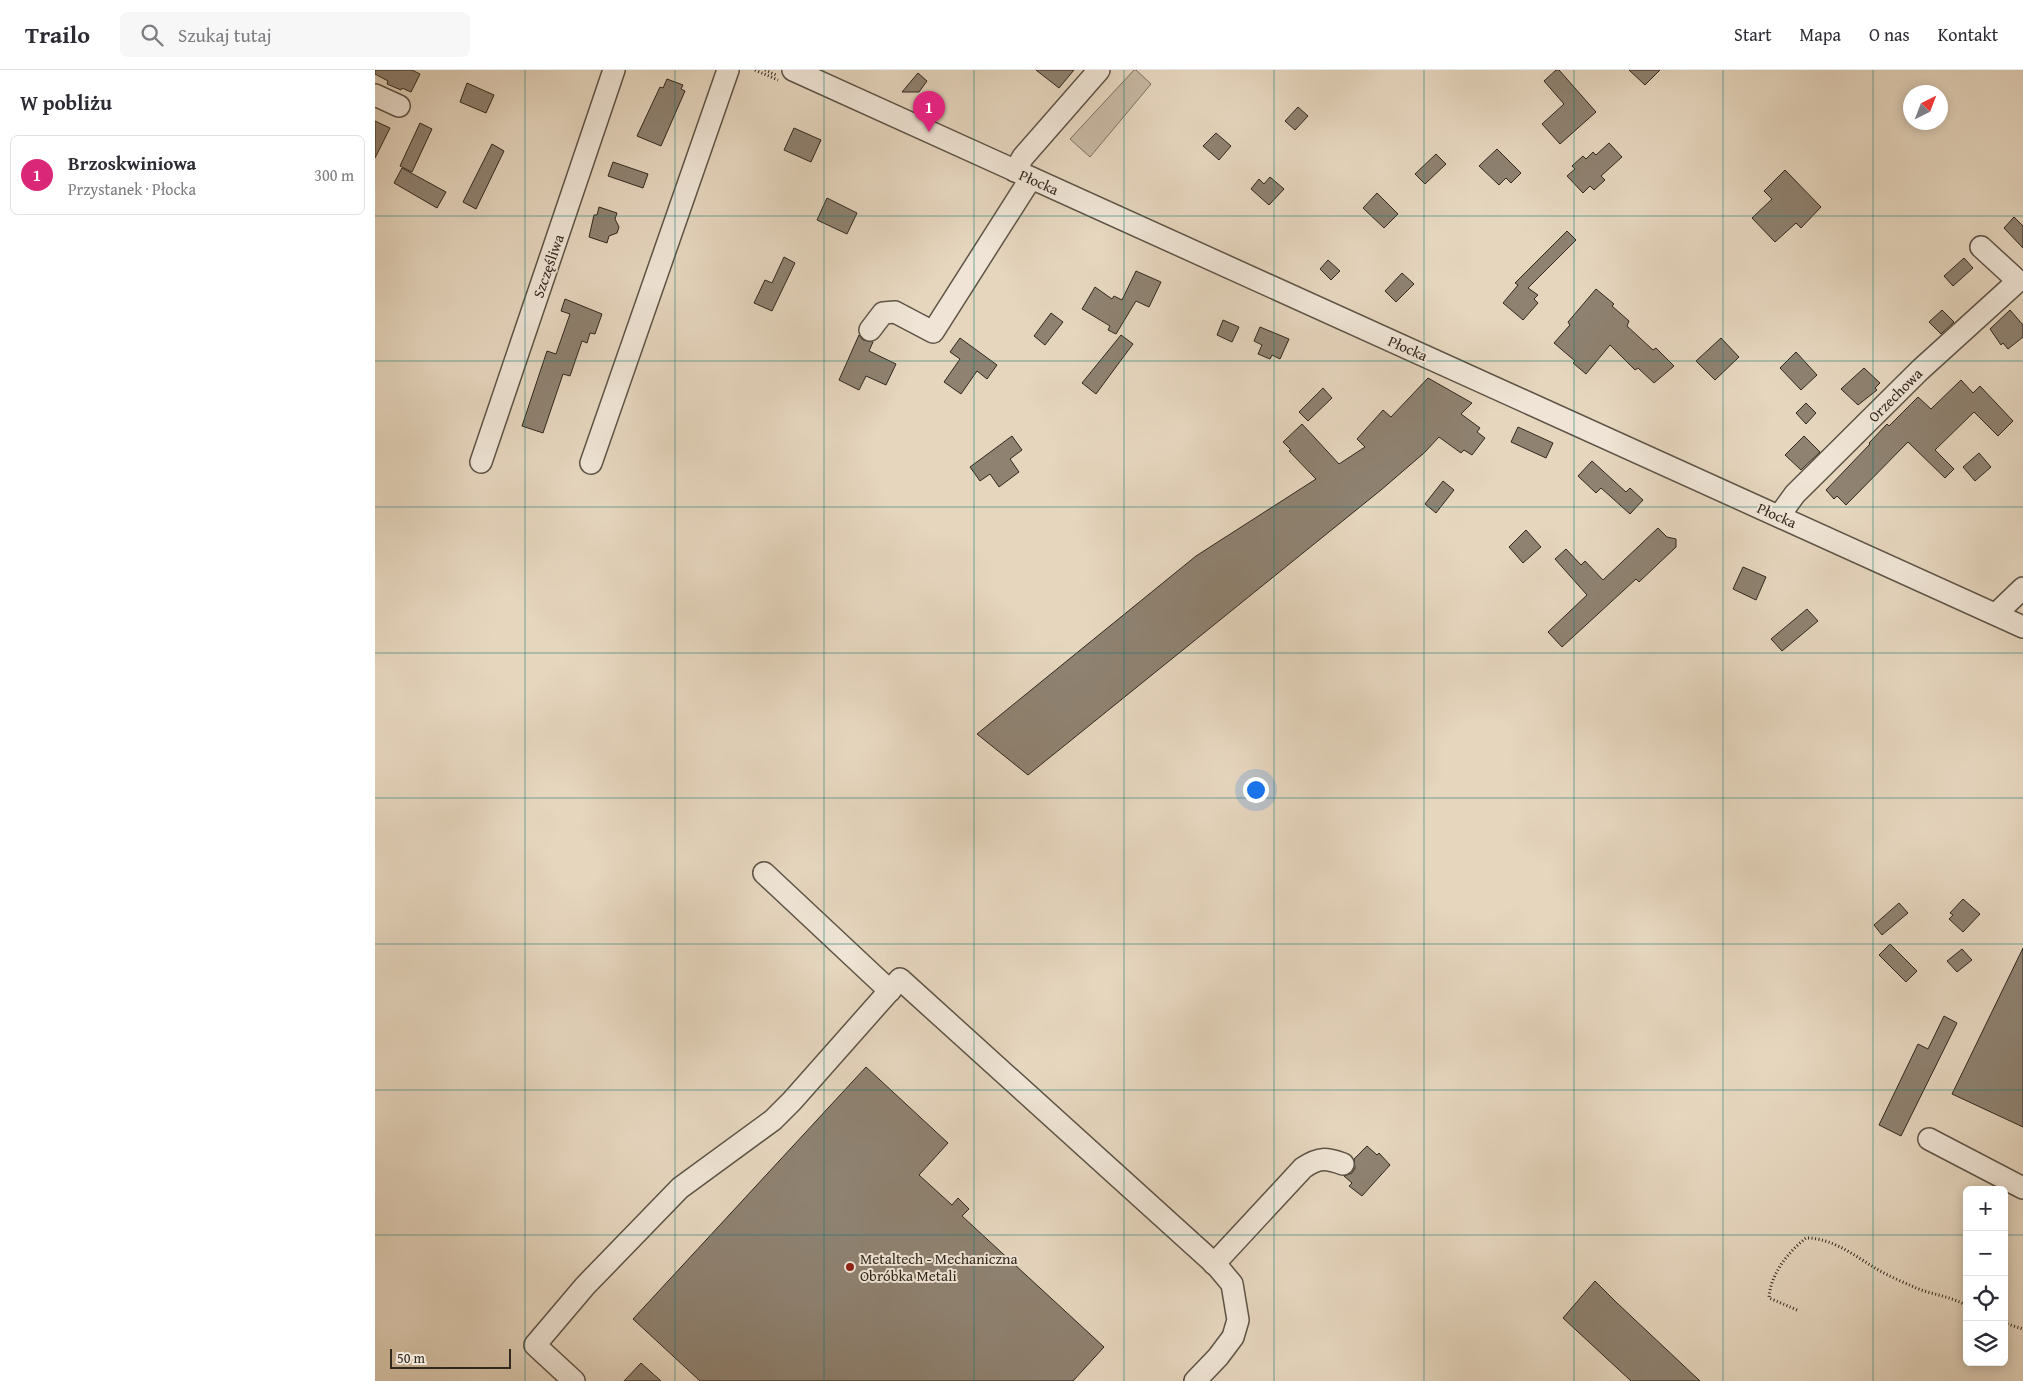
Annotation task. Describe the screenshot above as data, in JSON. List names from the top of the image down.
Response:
{
  "streets": {
    "street": ["Płocka", "Szczęśliwa", "Orzechowa"]
  },
  "crossings": [
    ["Płocka", "Orzechowa"]
  ],
  "places": ["Metaltech - Mechaniczna Obróbka Metali"],
  "scale_bar": "50 m",
  "north": "top right",
  "page": {
    "header": "Trailo",
    "search": "Szukaj tutaj",
    "nav": [
      "Start",
      "Mapa",
      "O nas",
      "Kontakt"
    ],
    "heading": "W pobliżu",
    "pins": "1",
    "list": [
      {
        "mark": "1",
        "name": "Brzoskwiniowa",
        "note": "Przystanek · Płocka",
        "value": "300 m"
      }
    ],
    "map_buttons": ["+", "−"],
    "scale": "50 m"
  }
}
